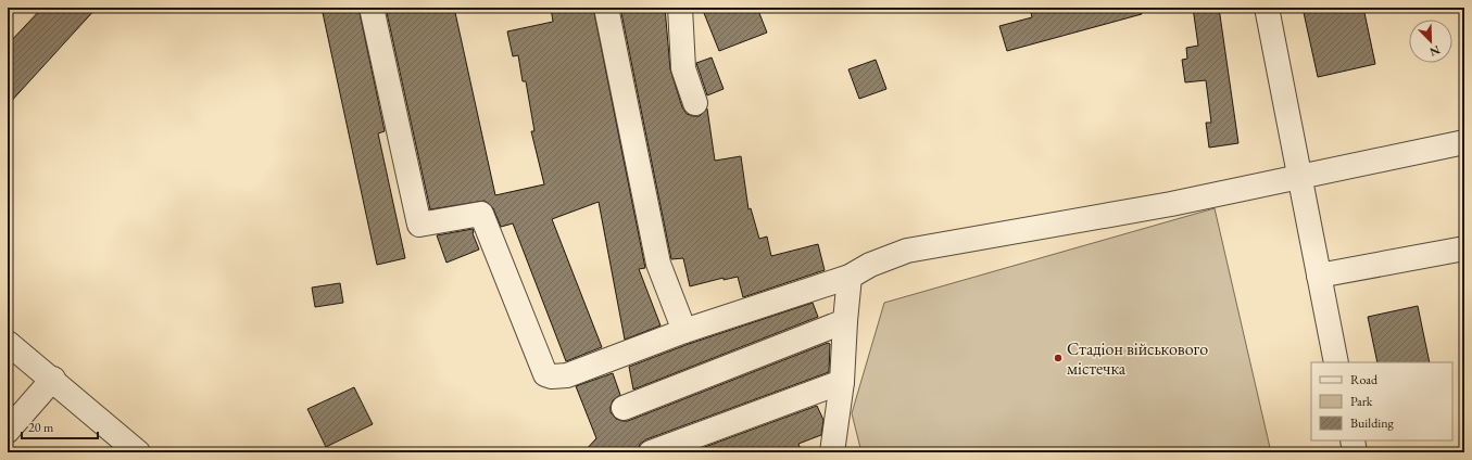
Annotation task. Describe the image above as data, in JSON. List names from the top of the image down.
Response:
{
  "places": ["Стадіон військового містечка"],
  "legend": ["Road", "Park", "Building"],
  "scale_bar": "20 m",
  "north": "bottom right"
}
